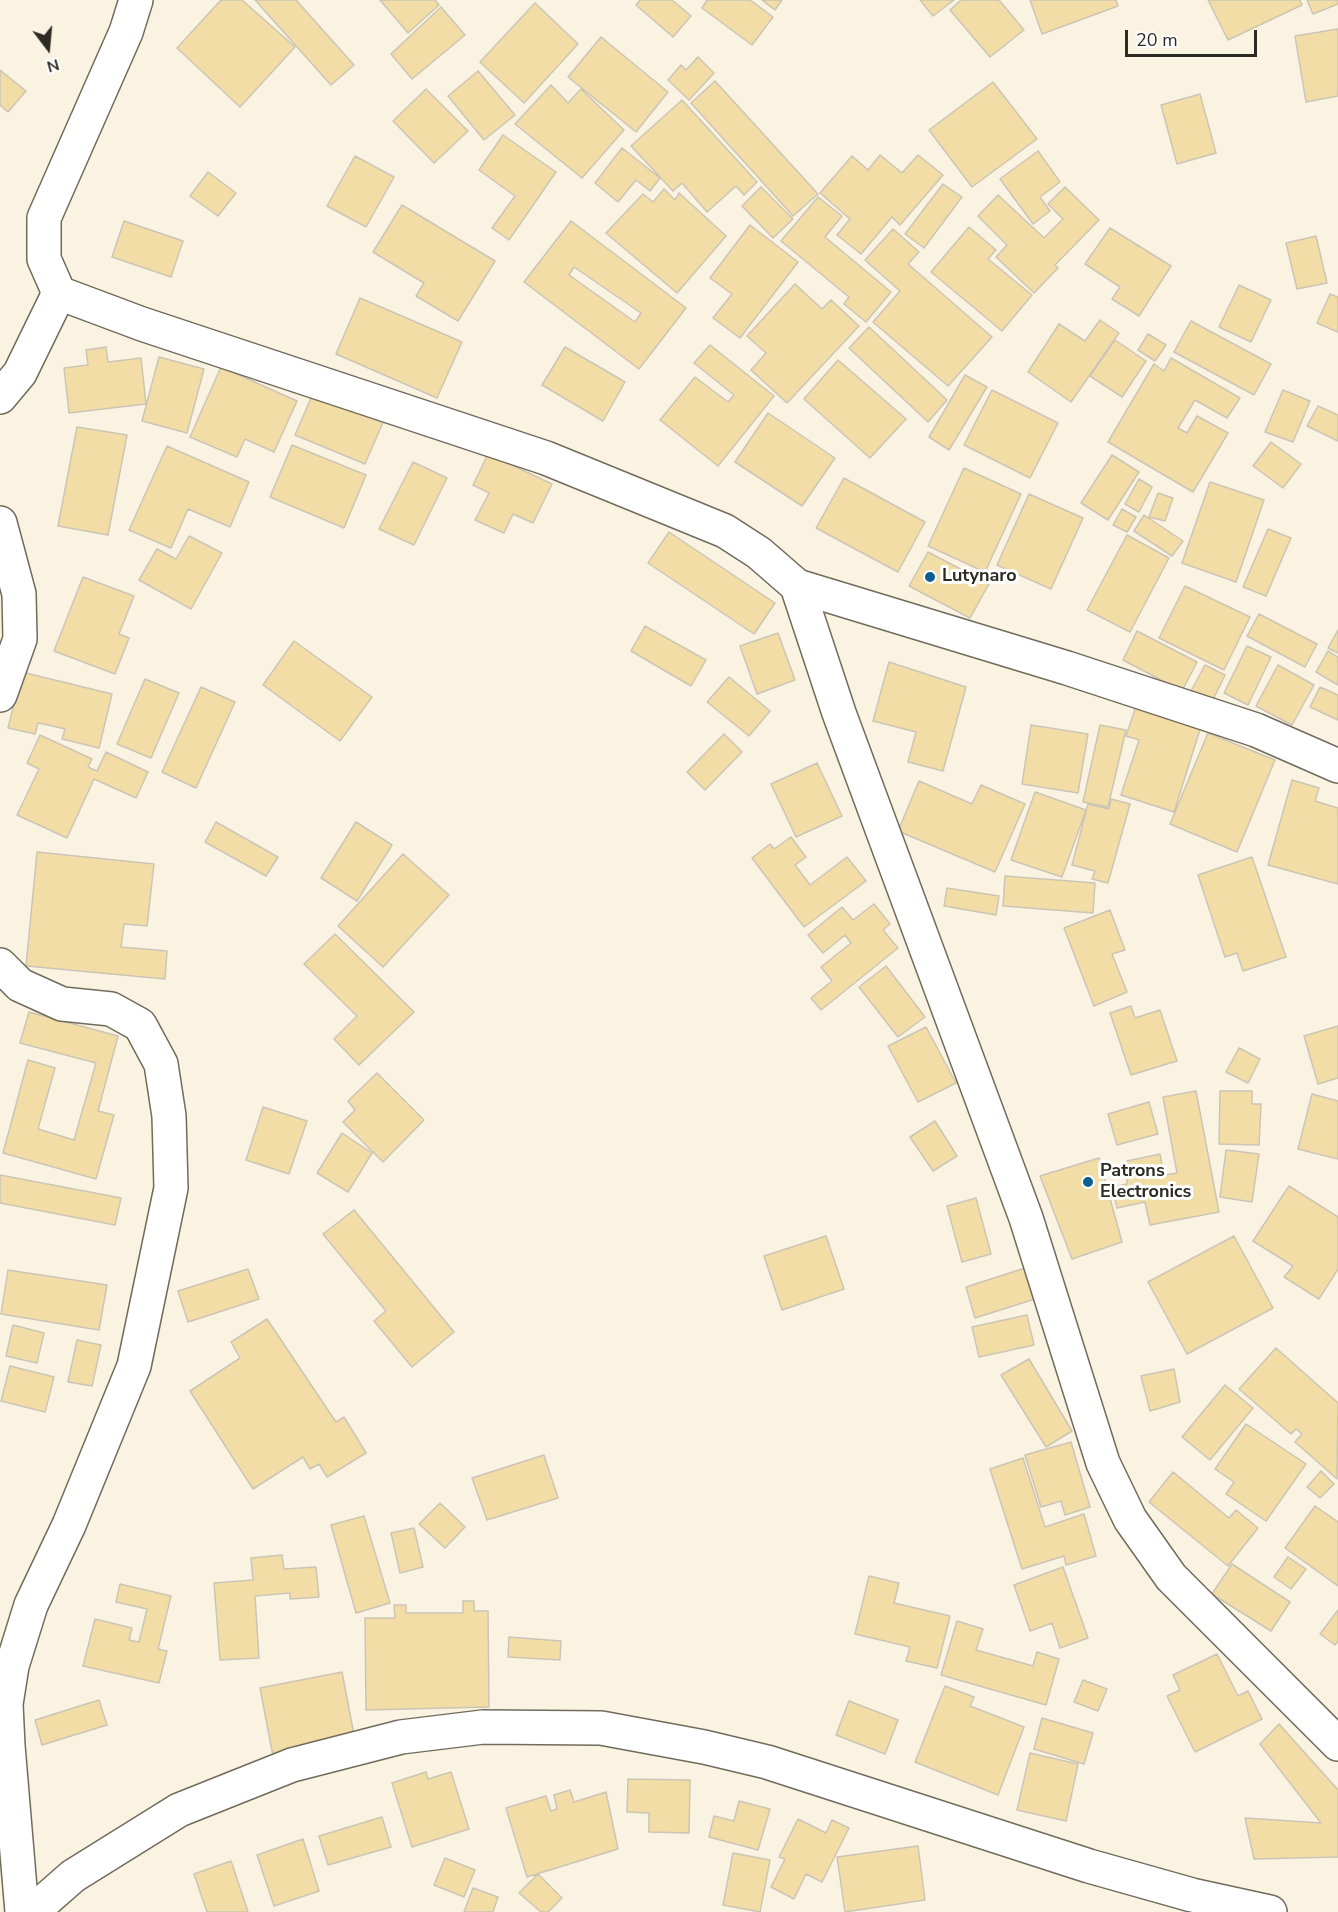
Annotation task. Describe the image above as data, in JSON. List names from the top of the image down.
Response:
{
  "places": ["Lutynaro", "Patrons Electronics"],
  "scale_bar": "20 m",
  "north": "bottom"
}
